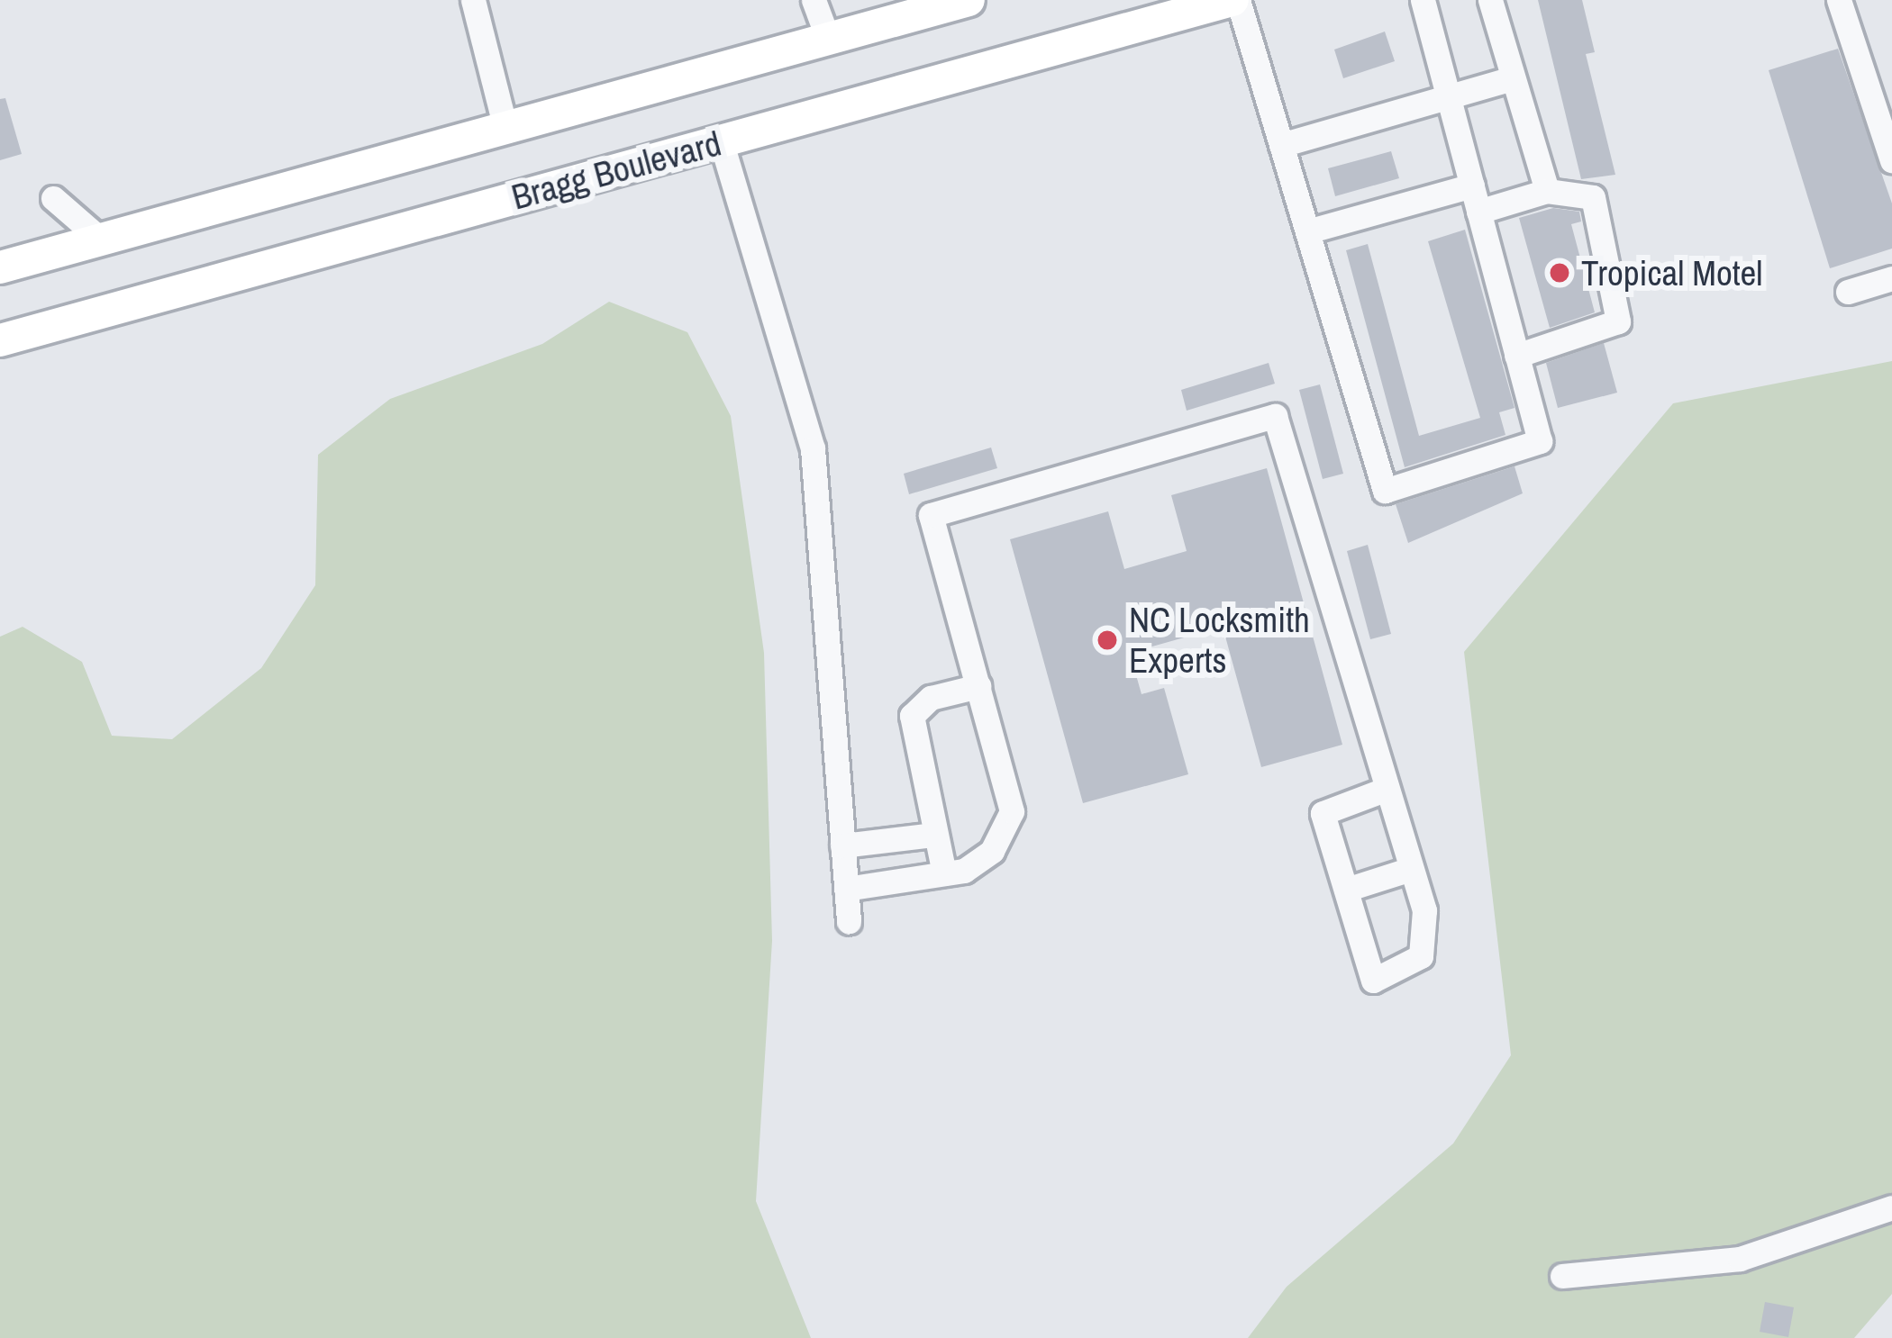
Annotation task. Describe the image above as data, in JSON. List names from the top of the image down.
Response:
{
  "streets": {
    "main road": ["Bragg Boulevard"]
  },
  "places": ["Tropical Motel", "NC Locksmith Experts"]
}
